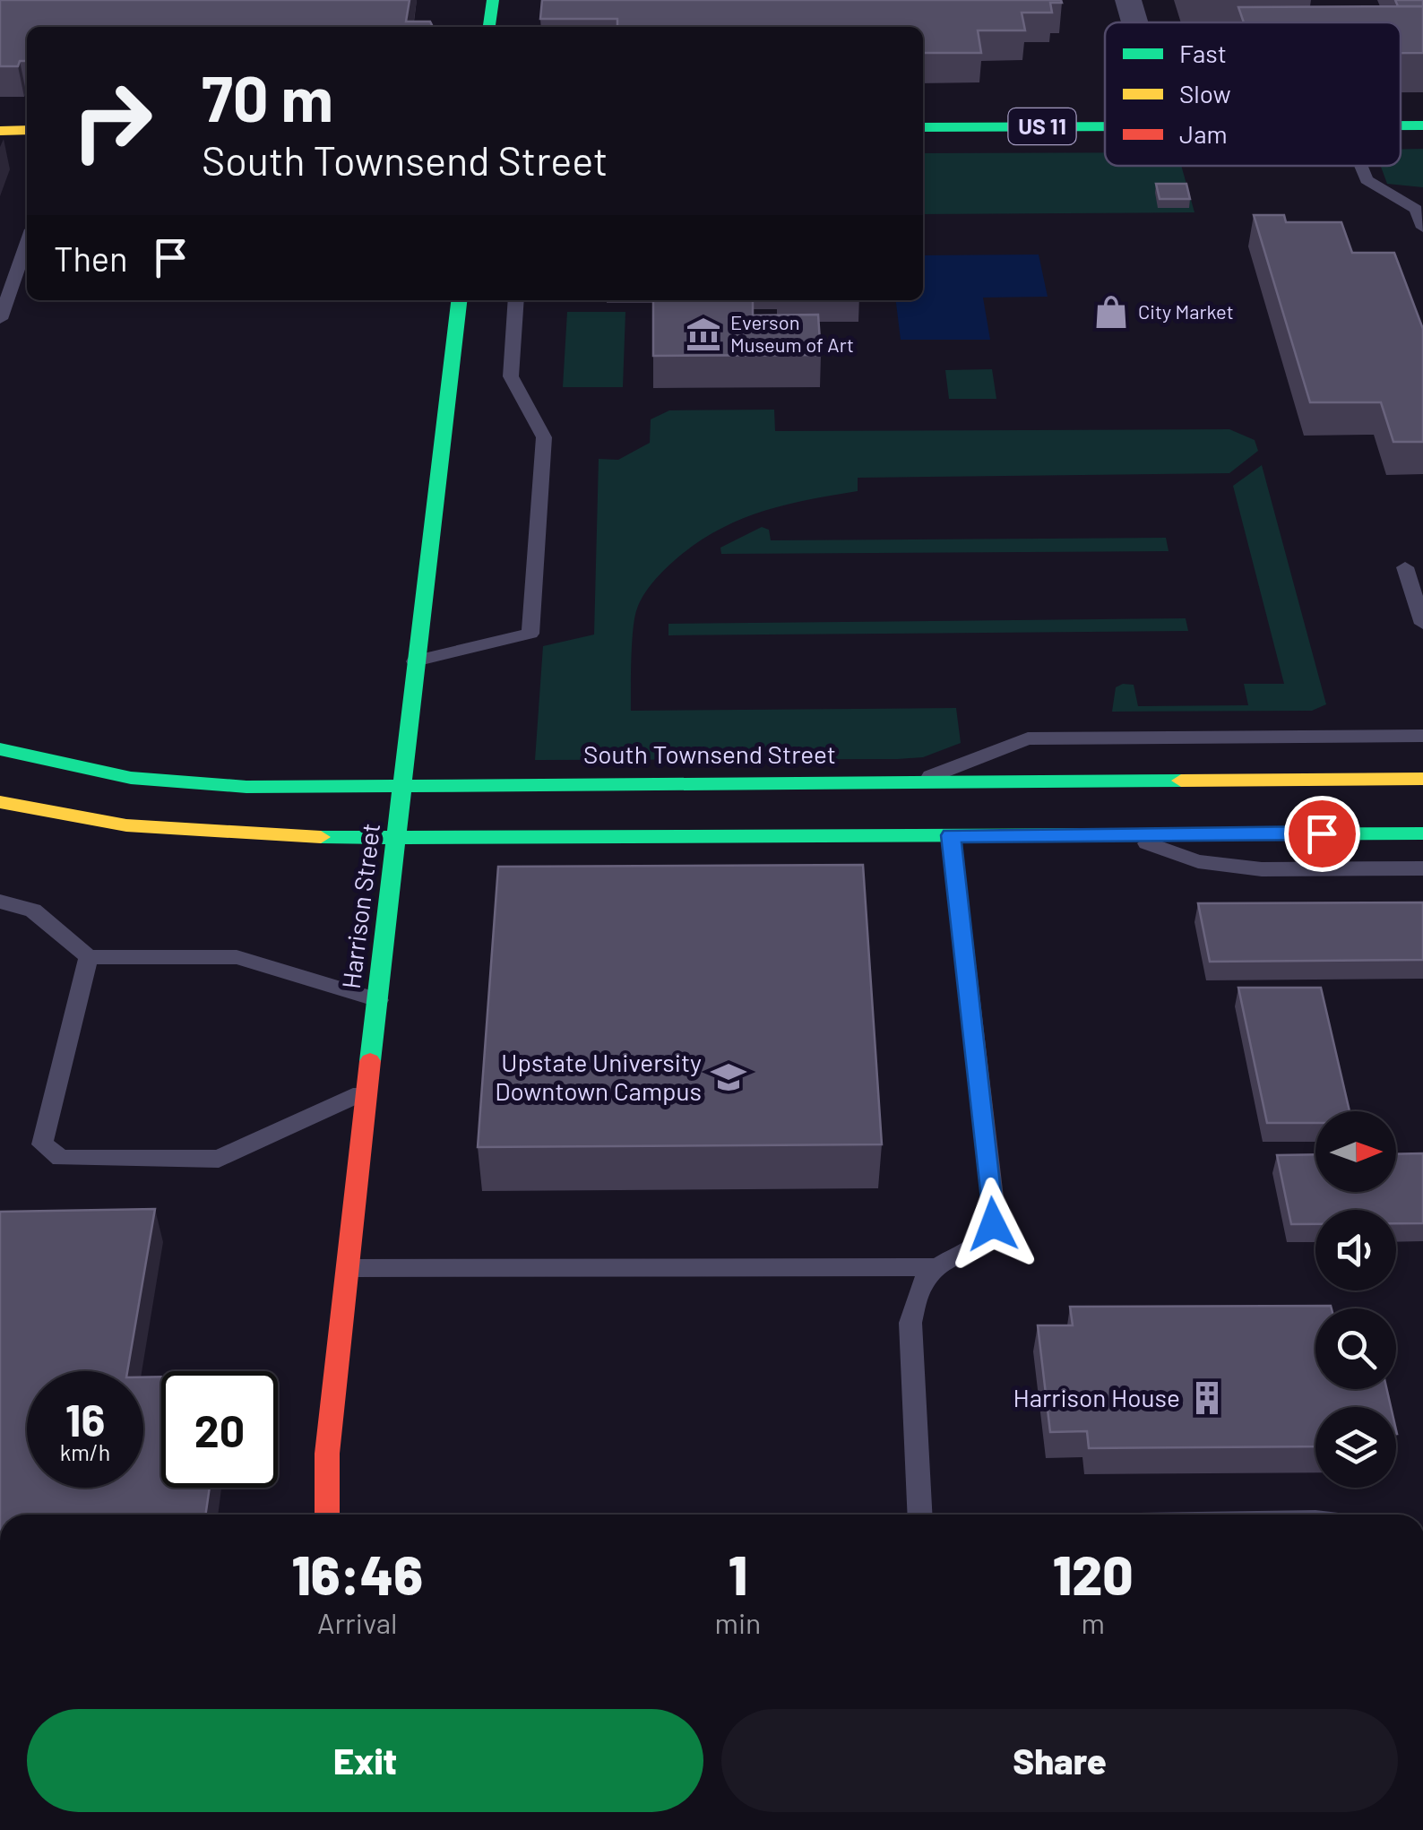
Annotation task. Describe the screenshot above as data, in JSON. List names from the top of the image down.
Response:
{
  "streets": {
    "main road": ["US 11", "South Townsend Street", "Harrison Street"]
  },
  "crossings": [
    ["South Townsend Street", "Harrison Street"]
  ],
  "places": {
    "shop": ["City Market"],
    "museum": ["Everson Museum of Art"],
    "school or university": ["Upstate University Downtown Campus"],
    "building": ["Harrison House"]
  },
  "legend": ["Fast", "Slow", "Jam"],
  "north": "right",
  "page": {
    "turn": ["70 m", "South Townsend Street"],
    "then": "Then",
    "speed": "16 km/h",
    "limit": "20",
    "eta": [
      "16:46",
      "Arrival",
      "1",
      "min",
      "120",
      "m"
    ],
    "buttons": ["Exit", "Share"]
  }
}
